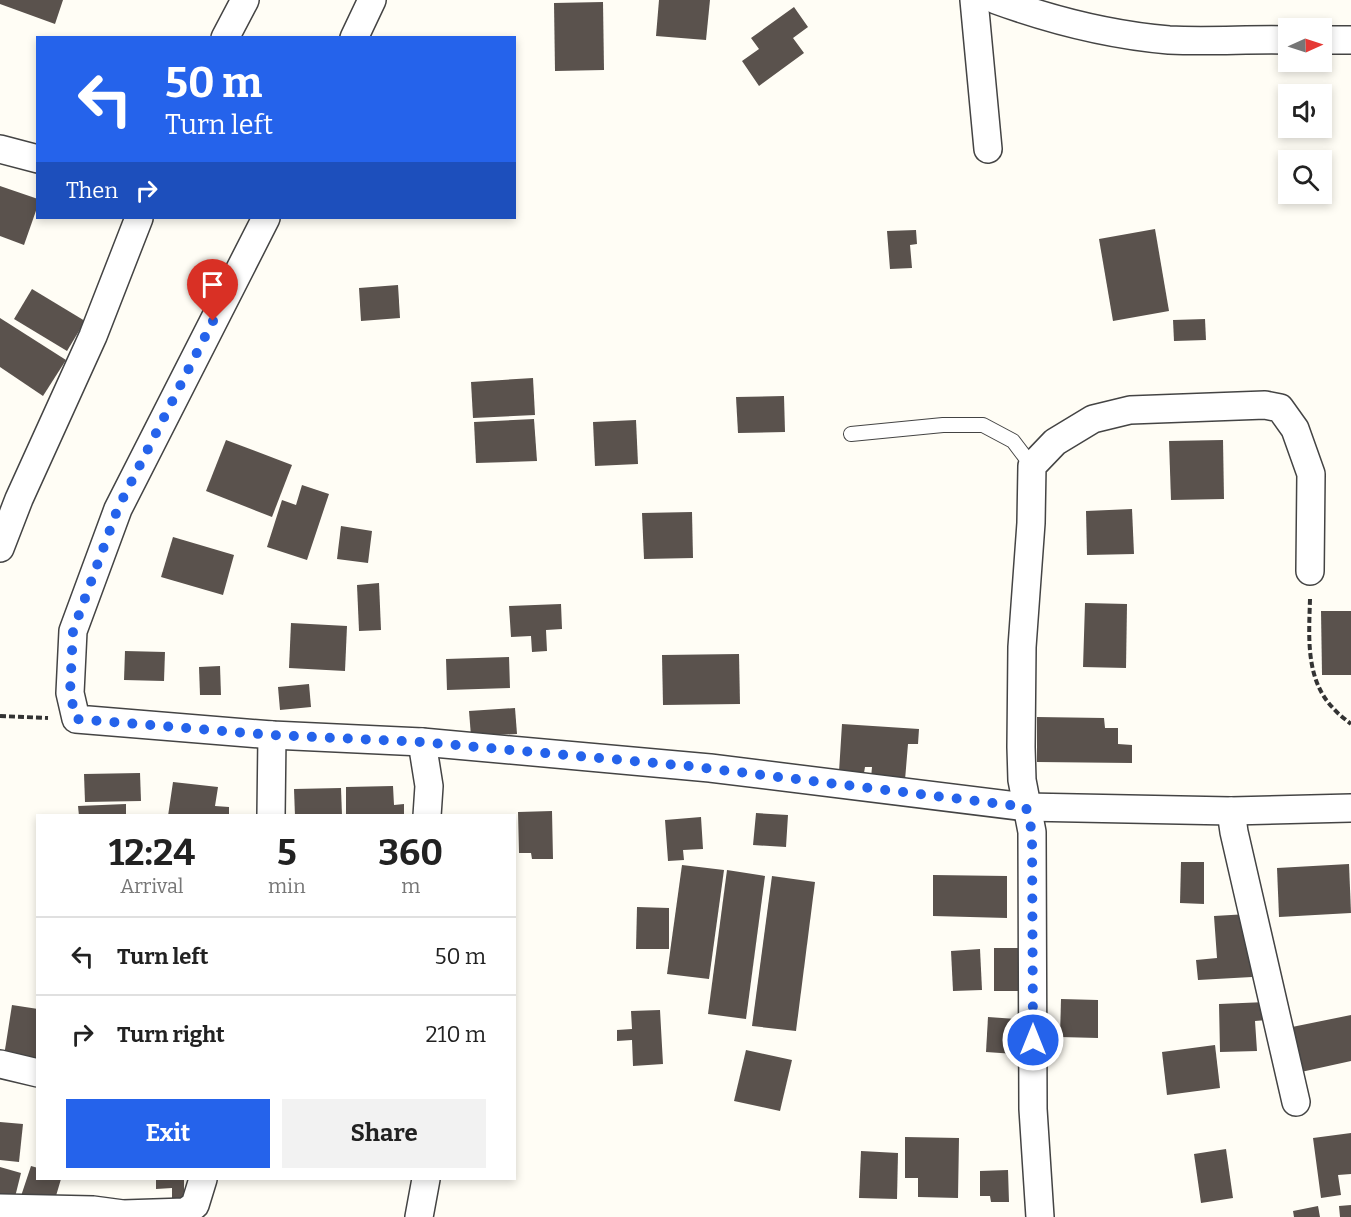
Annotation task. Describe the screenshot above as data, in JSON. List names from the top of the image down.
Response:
{
  "north": "right",
  "page": {
    "turn": ["50 m", "Turn left"],
    "then": "Then",
    "eta": [
      "12:24",
      "Arrival",
      "5",
      "min",
      "360",
      "m"
    ],
    "list": [
      {
        "name": "Turn left",
        "value": "50 m"
      },
      {
        "name": "Turn right",
        "value": "210 m"
      }
    ],
    "buttons": ["Exit", "Share"]
  }
}
